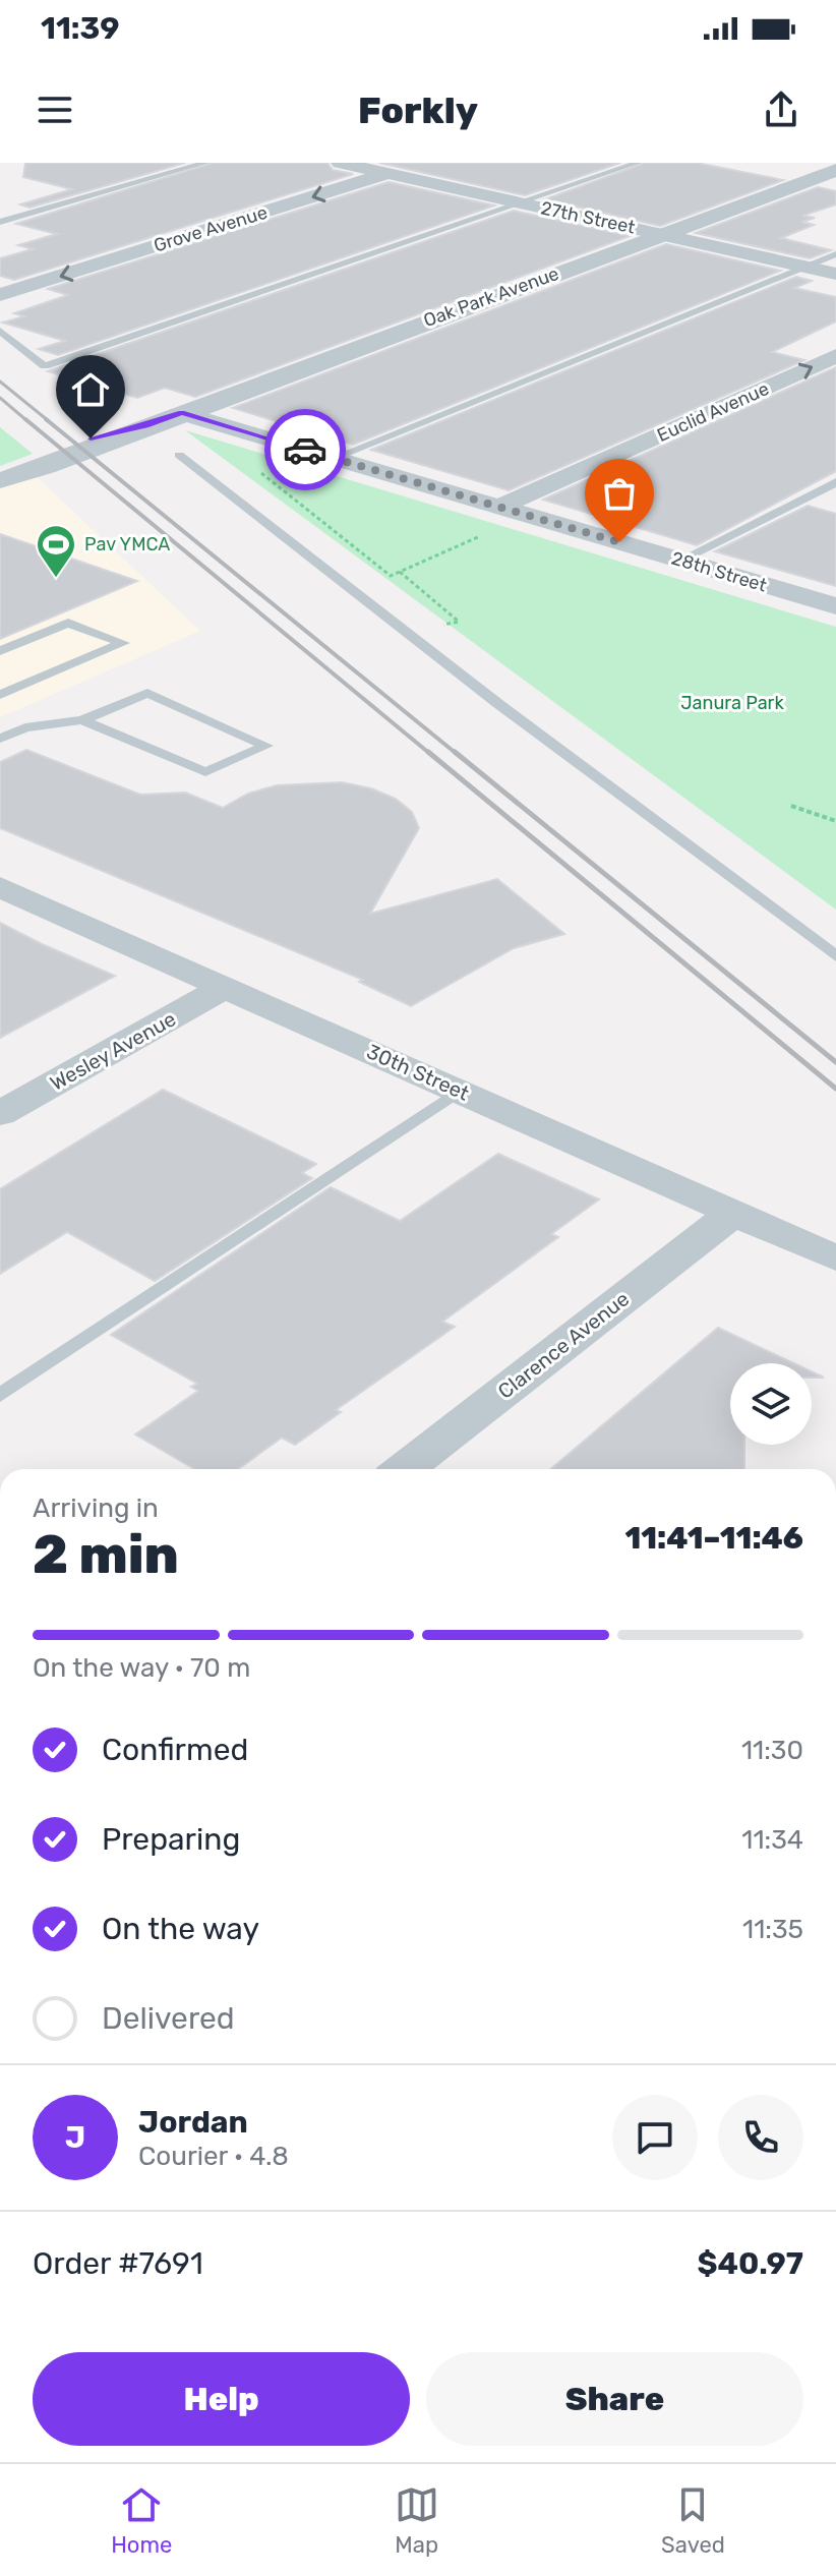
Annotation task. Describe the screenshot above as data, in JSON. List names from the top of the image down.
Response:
{
  "streets": {
    "street": [
      "27th Street",
      "Grove Avenue",
      "Oak Park Avenue",
      "Euclid Avenue",
      "28th Street",
      "Wesley Avenue",
      "30th Street",
      "Clarence Avenue"
    ]
  },
  "crossings": [
    ["27th Street", "Grove Avenue"],
    ["27th Street", "Oak Park Avenue"],
    ["Oak Park Avenue", "28th Street"],
    ["Euclid Avenue", "28th Street"],
    ["Wesley Avenue", "30th Street"],
    ["30th Street", "Clarence Avenue"]
  ],
  "one_way": ["Grove Avenue", "Euclid Avenue"],
  "parks": ["Janura Park"],
  "places": {
    "sports": ["Pav YMCA"]
  },
  "page": {
    "status": "11:39",
    "header": "Forkly",
    "heading": ["2 min", "Arriving in", "11:41–11:46"],
    "panel": [
      "Jordan",
      "Courier · 4.8",
      "Order #7691",
      "$40.97"
    ],
    "bar": "On the way · 70 m",
    "list": [
      ["Confirmed", "11:30"],
      ["Preparing", "11:34"],
      ["On the way", "11:35"],
      "Delivered"
    ],
    "round": "J",
    "buttons": ["Help", "Share"],
    "tabs": ["Home", "Map", "Saved"]
  }
}
